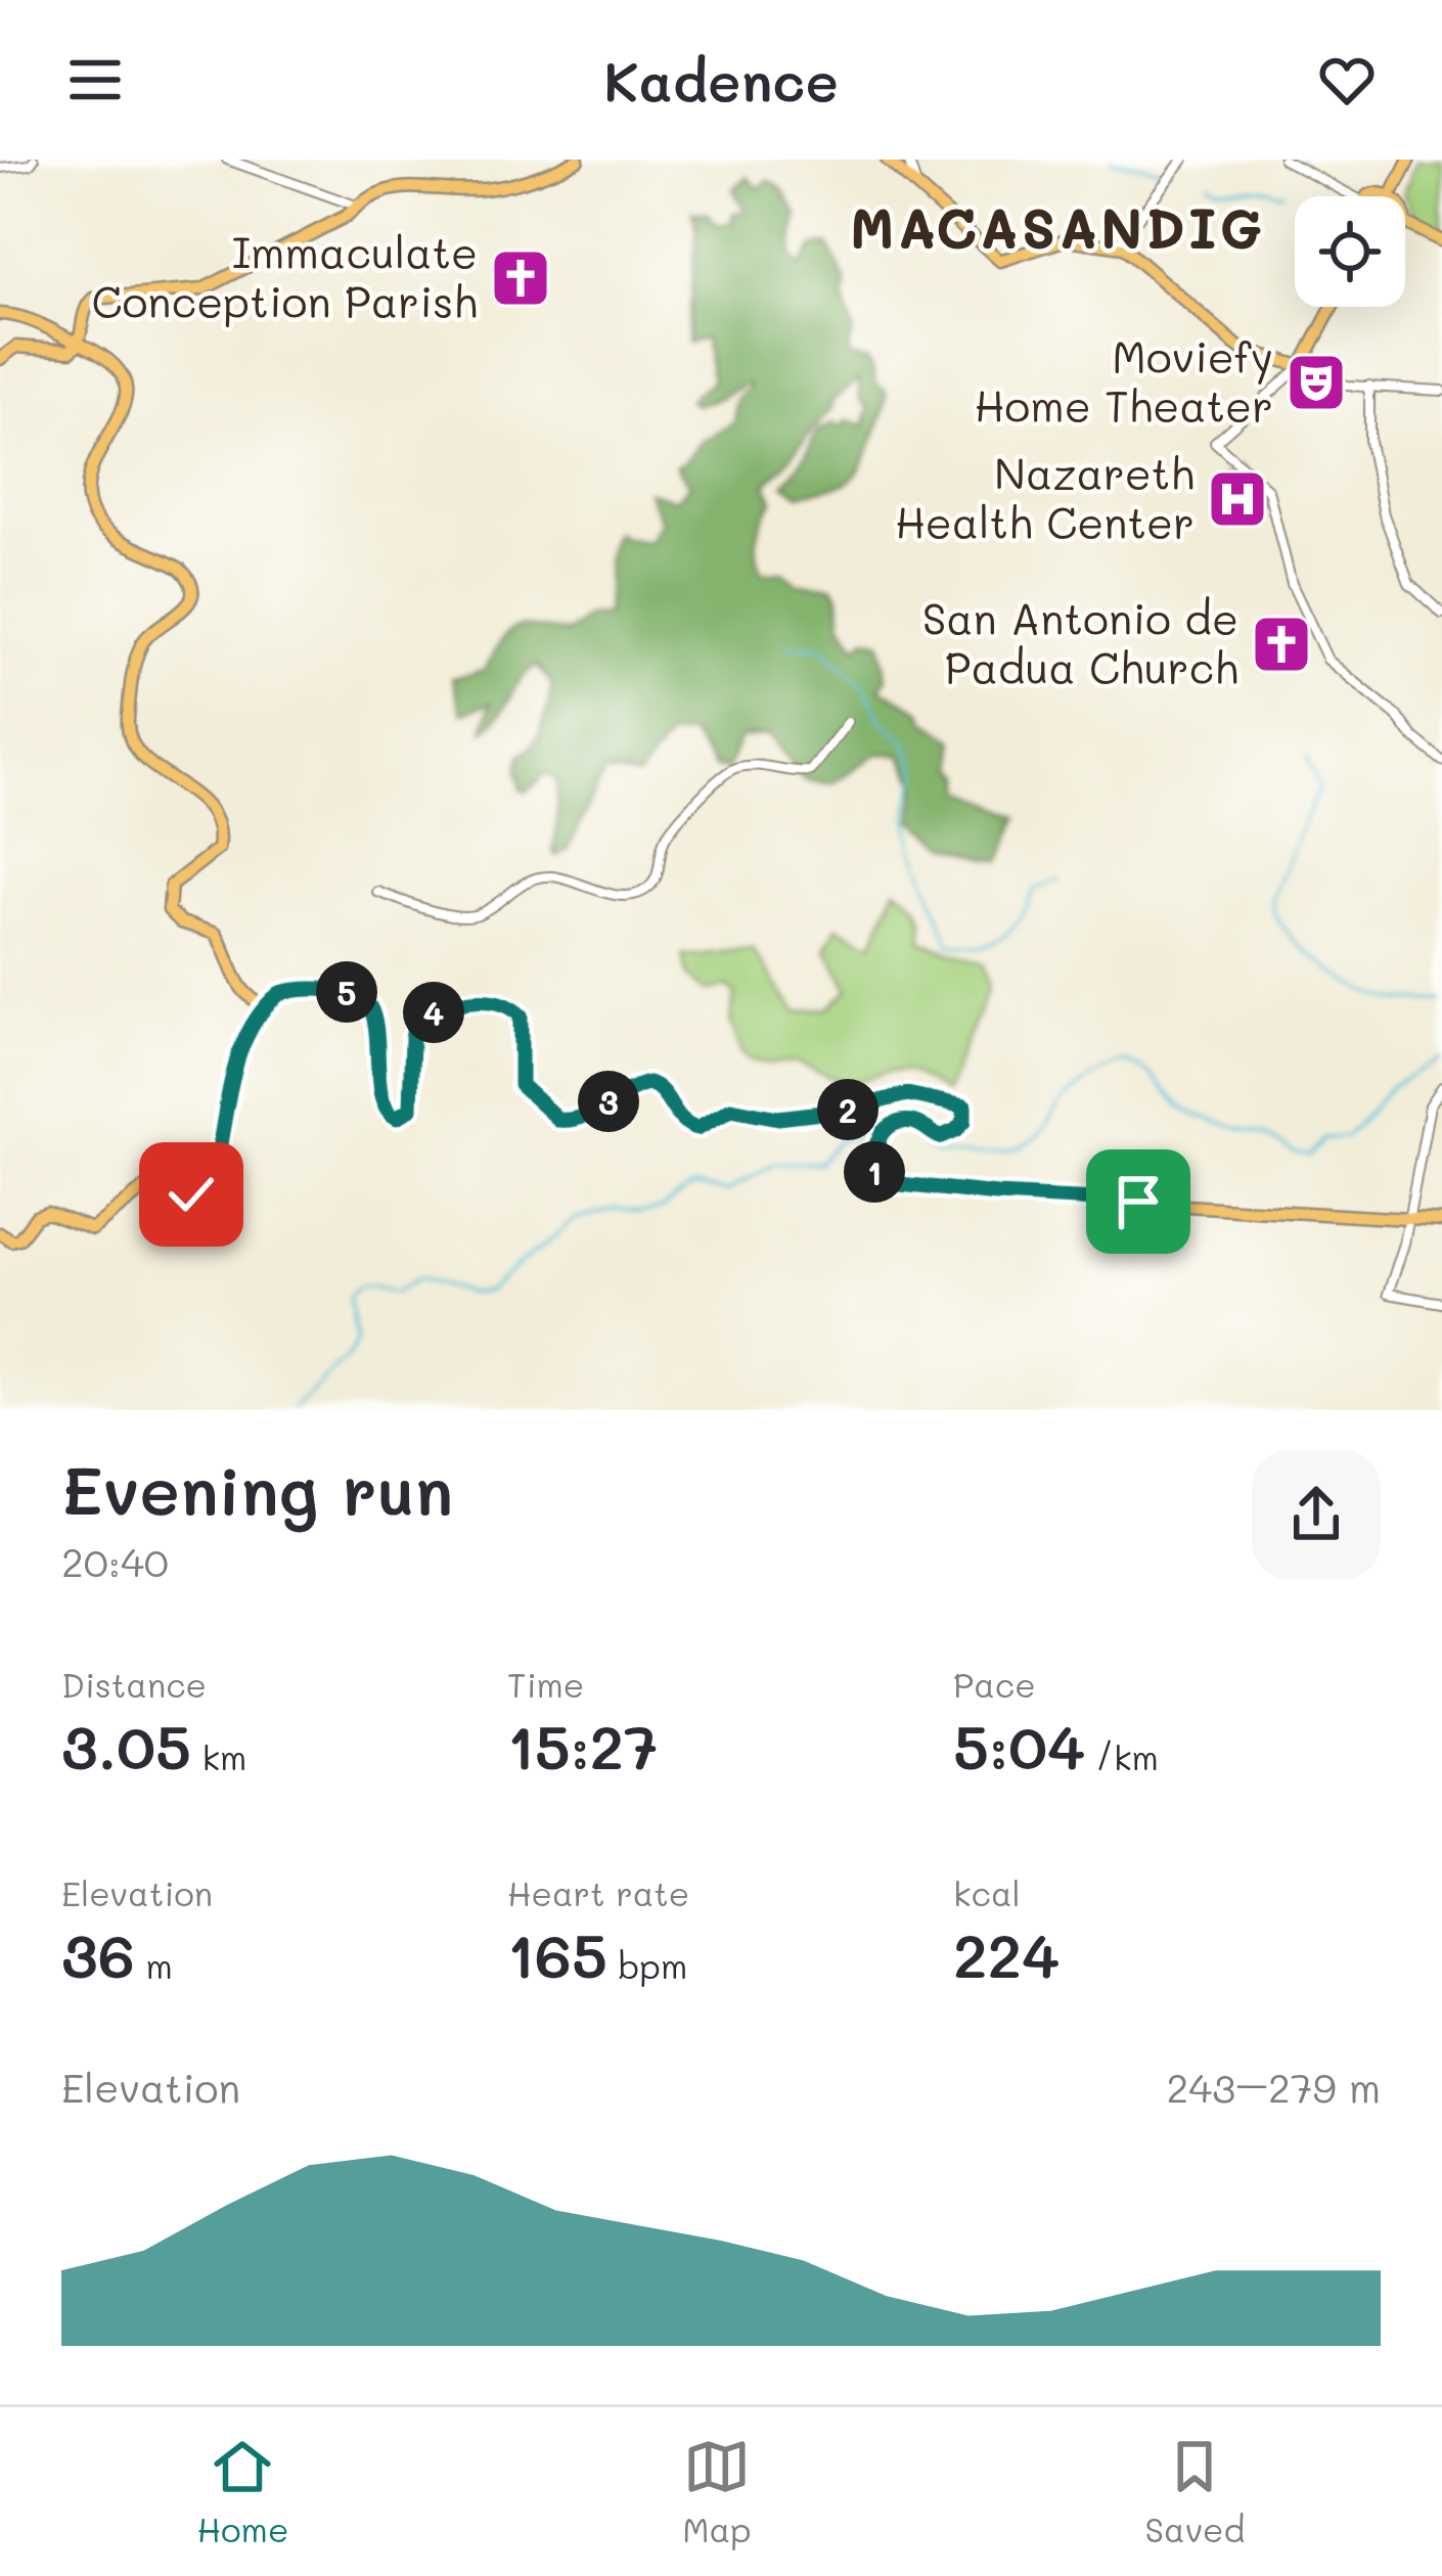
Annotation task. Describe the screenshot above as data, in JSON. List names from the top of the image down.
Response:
{
  "districts": ["MACASANDIG"],
  "places": {
    "church": ["Immaculate Conception Parish", "San Antonio de Padua Church"],
    "theatre": ["Moviefy Home Theater"],
    "hospital": ["Nazareth Health Center"]
  },
  "page": {
    "header": "Kadence",
    "pins": [
      "5",
      "4",
      "3",
      "2",
      "1"
    ],
    "heading": ["Evening run", "20:40"],
    "stats": [
      ["Distance", "3.05 km"],
      ["Time", "15:27"],
      ["Pace", "5:04 /km"],
      ["Elevation", "36 m"],
      ["Heart rate", "165 bpm"],
      ["kcal", "224"]
    ],
    "chart": ["Elevation", "243–279 m"],
    "tabs": ["Home", "Map", "Saved"]
  }
}
